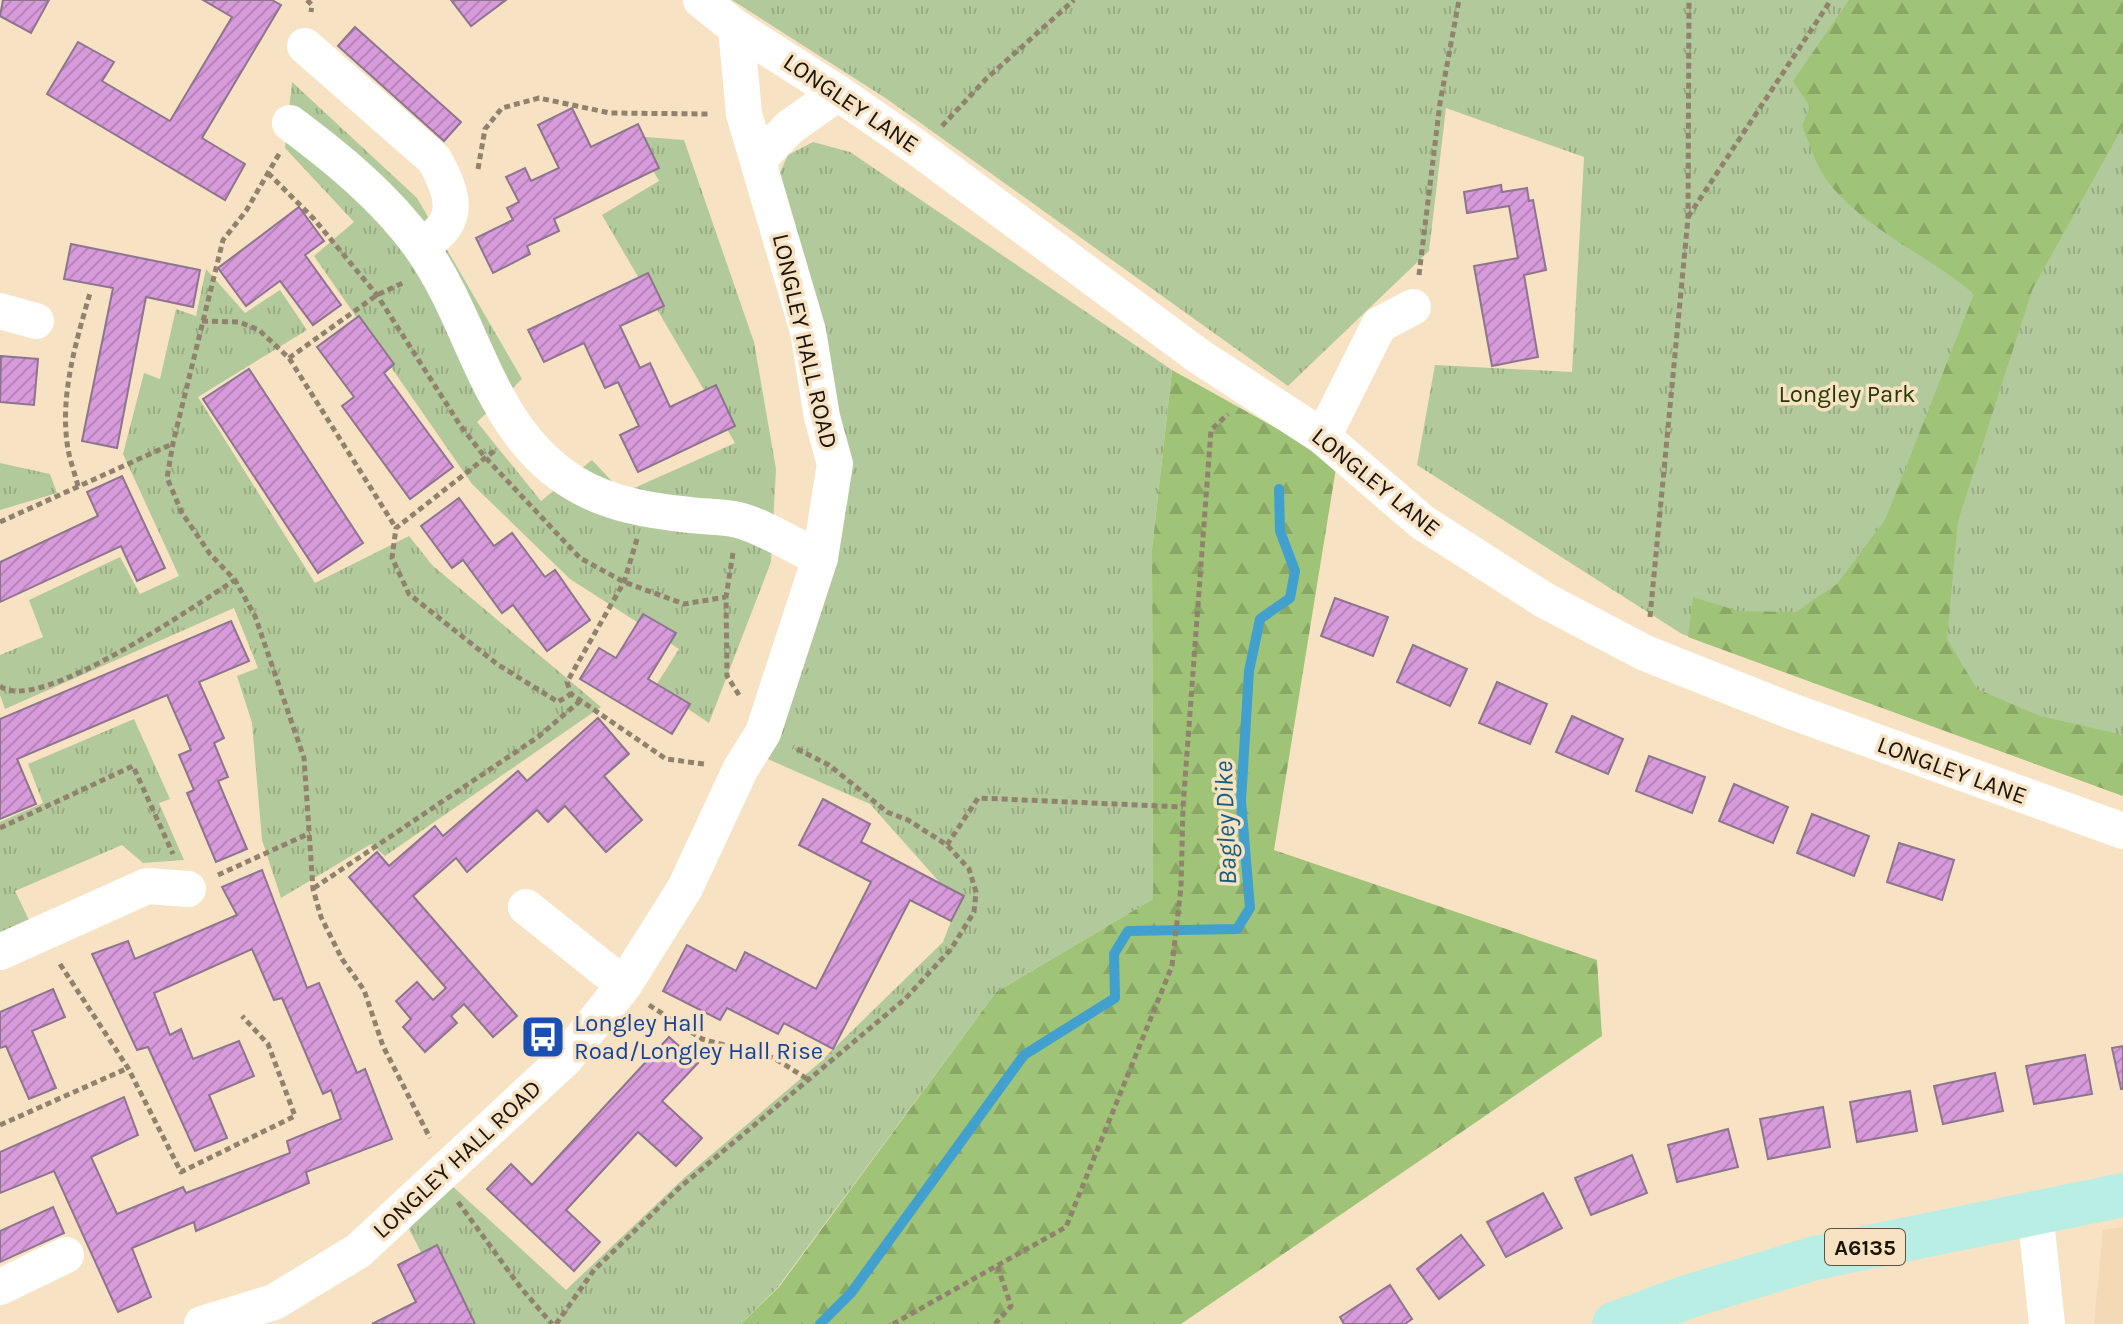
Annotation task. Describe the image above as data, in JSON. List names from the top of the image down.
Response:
{
  "streets": {
    "main road": ["A6135"],
    "street": ["LONGLEY LANE", "LONGLEY HALL ROAD"]
  },
  "crossings": [
    ["LONGLEY LANE", "LONGLEY HALL ROAD"]
  ],
  "water": ["Bagley Dike"],
  "parks": ["Longley Park"],
  "places": {
    "bus stop": ["Longley Hall Road/Longley Hall Rise"]
  }
}
